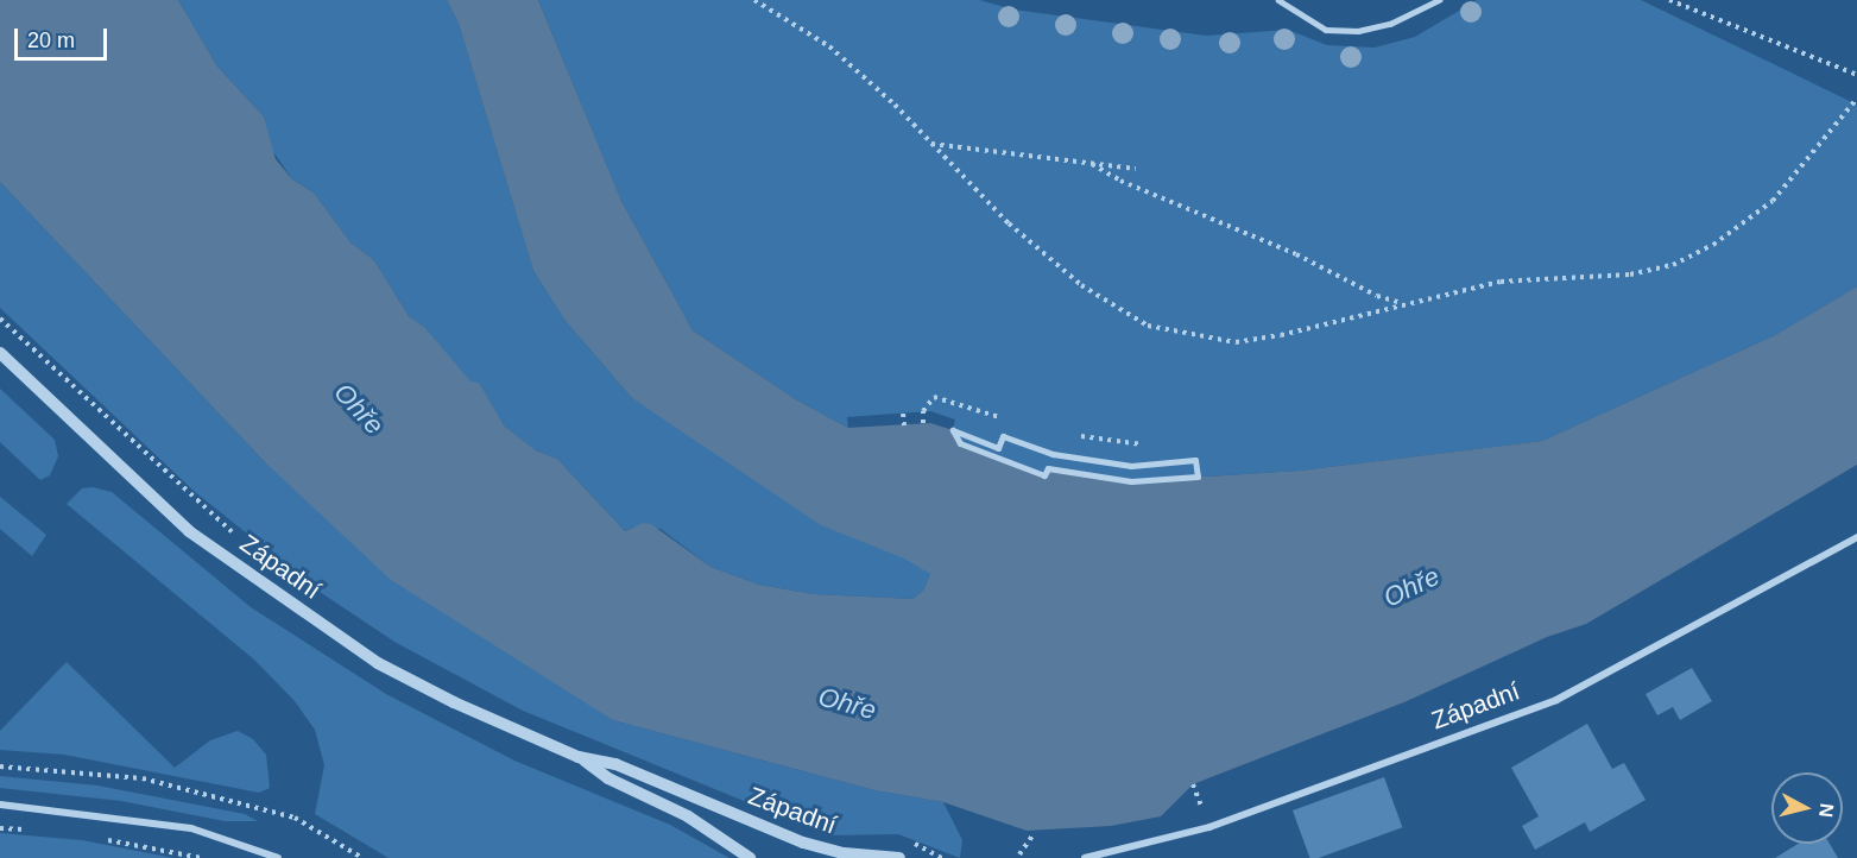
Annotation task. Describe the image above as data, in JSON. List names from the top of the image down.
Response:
{
  "streets": {
    "street": ["Západní"]
  },
  "water": ["Ohře"],
  "scale_bar": "20 m",
  "north": "right"
}
